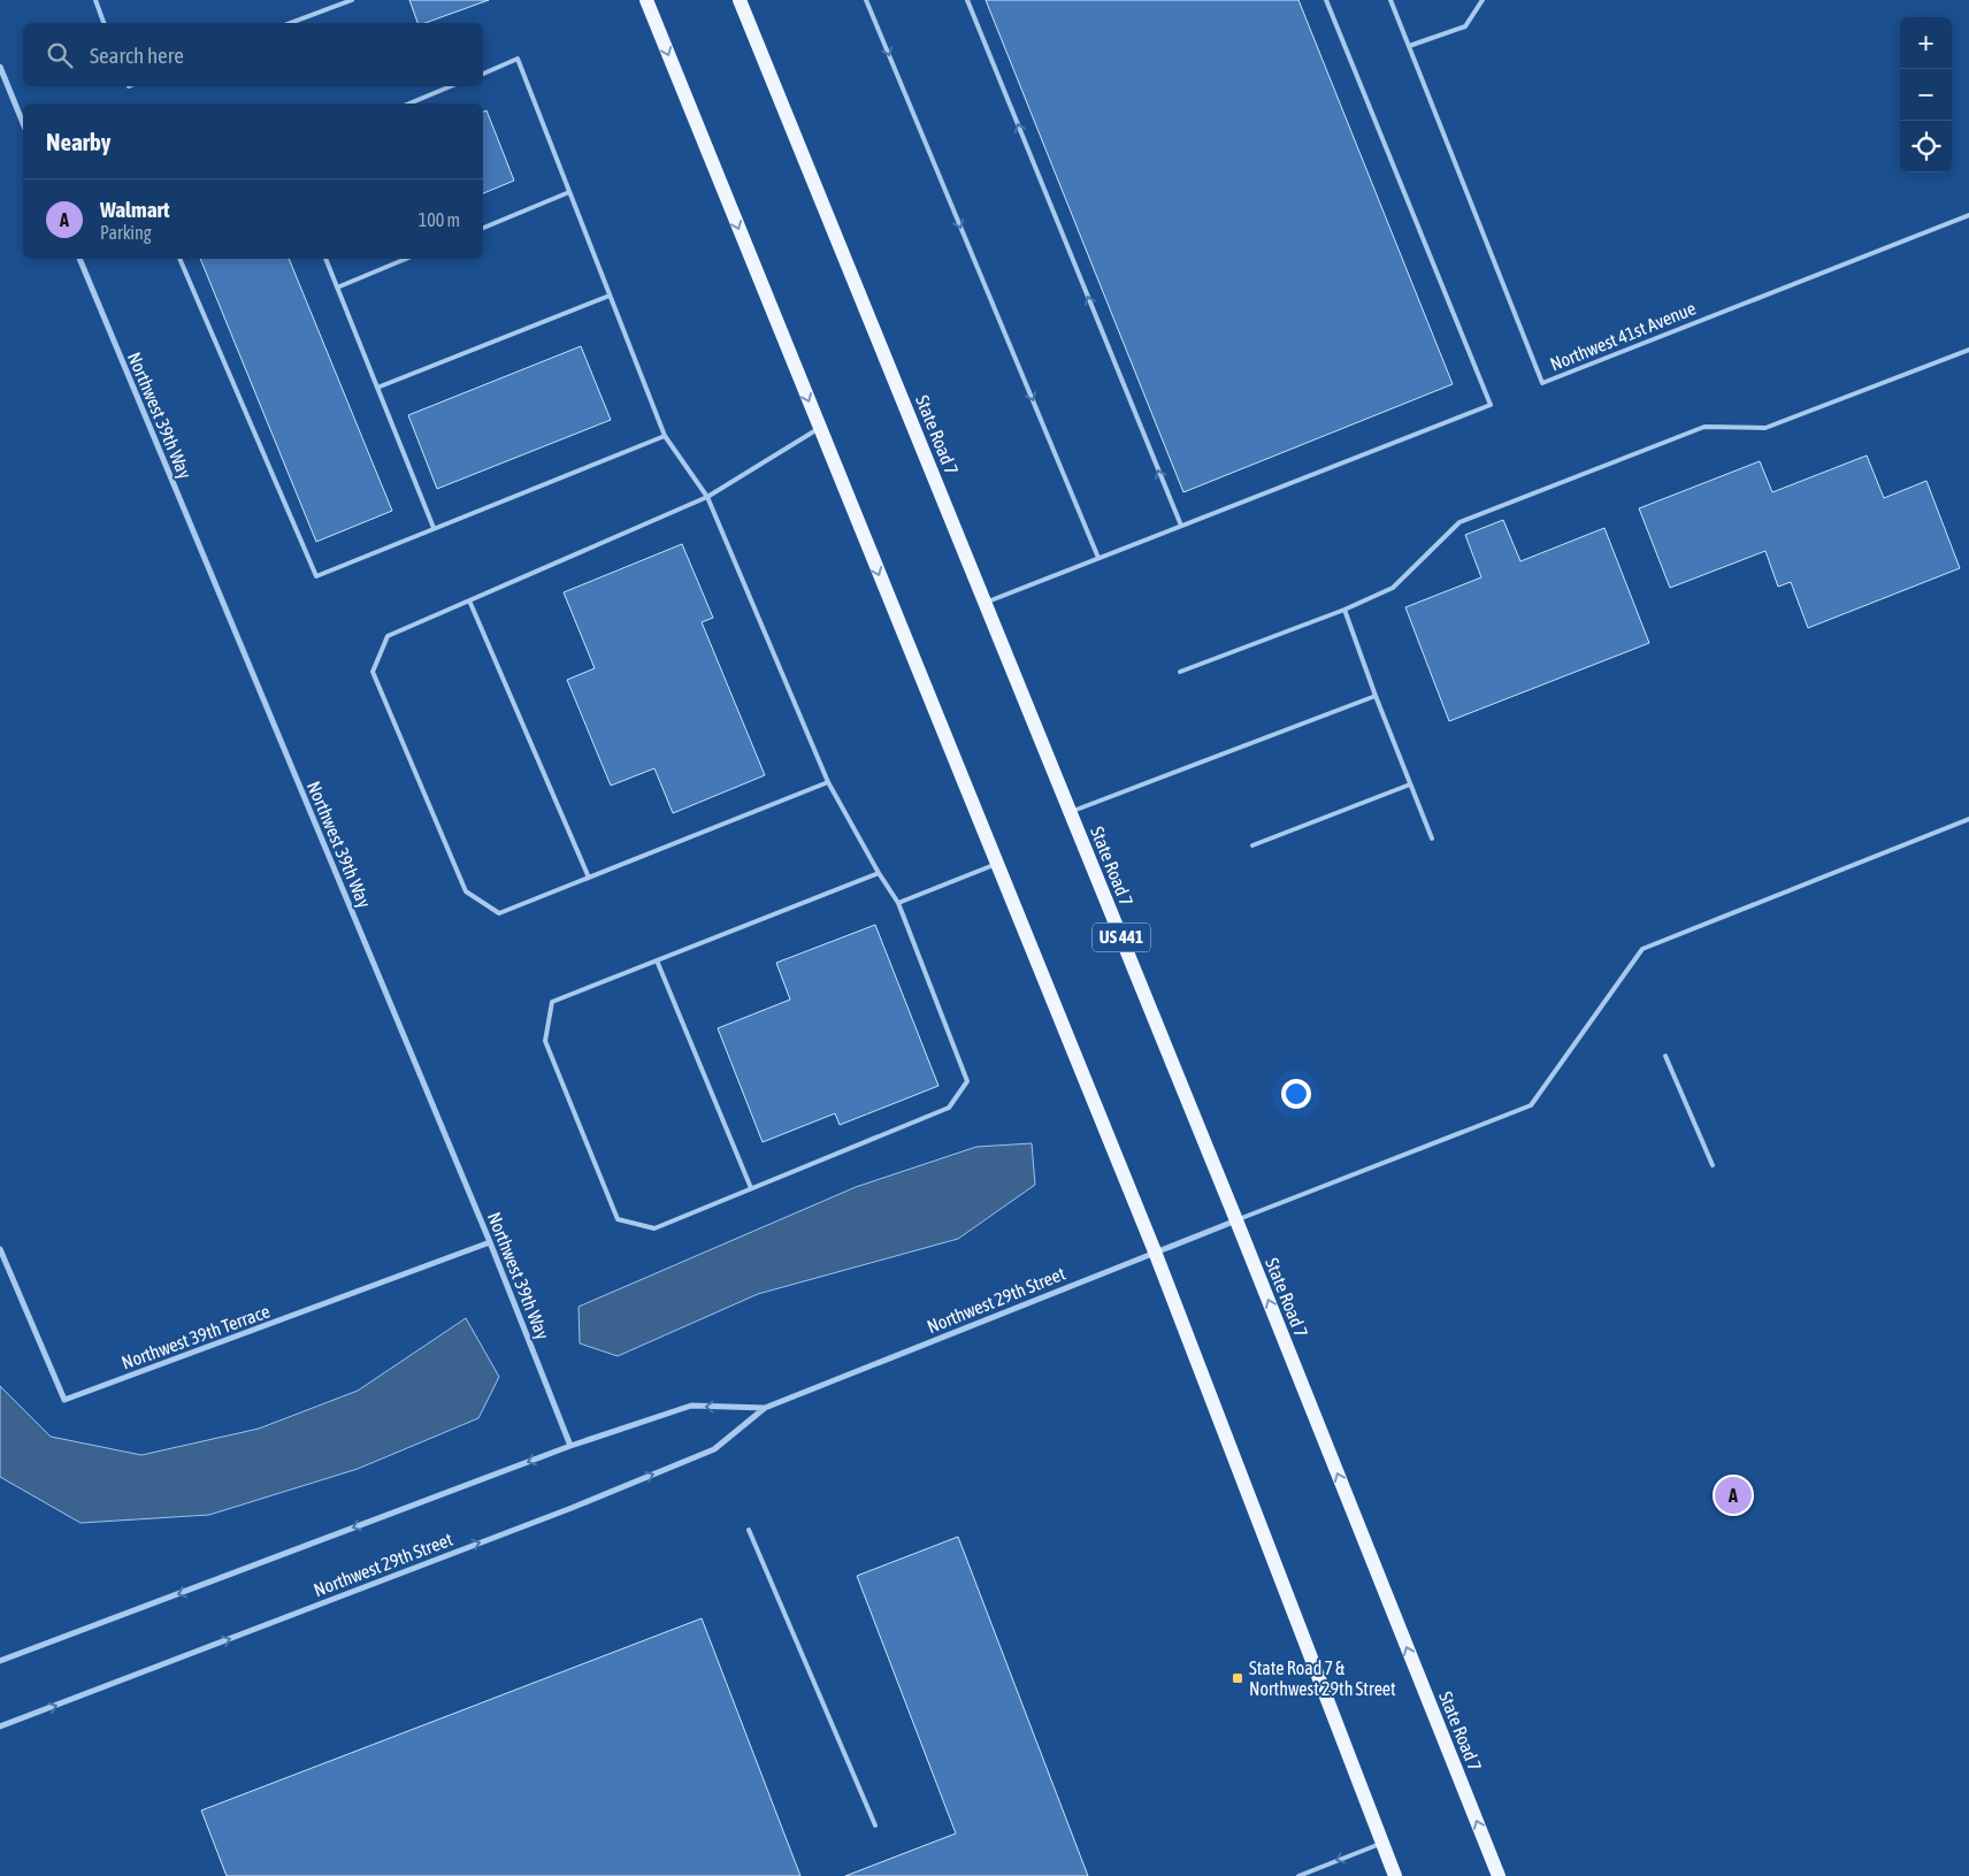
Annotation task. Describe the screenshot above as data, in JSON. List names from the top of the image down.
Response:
{
  "streets": {
    "main road": ["State Road 7", "US 441"],
    "street": ["Northwest 39th Way", "Northwest 29th Street", "Northwest 39th Terrace"],
    "lane": ["Northwest 41st Avenue"]
  },
  "crossings": [
    ["Northwest 39th Way", "Northwest 29th Street"],
    ["Northwest 39th Way", "Northwest 39th Terrace"],
    ["State Road 7", "Northwest 29th Street"]
  ],
  "places": {
    "transit": ["State Road 7 & Northwest 29th Street"]
  },
  "page": {
    "map_buttons": ["+", "−"],
    "search": "Search here",
    "heading": "Nearby",
    "list": [
      {
        "mark": "A",
        "name": "Walmart",
        "note": "Parking",
        "value": "100 m"
      }
    ],
    "pins": "A"
  }
}
